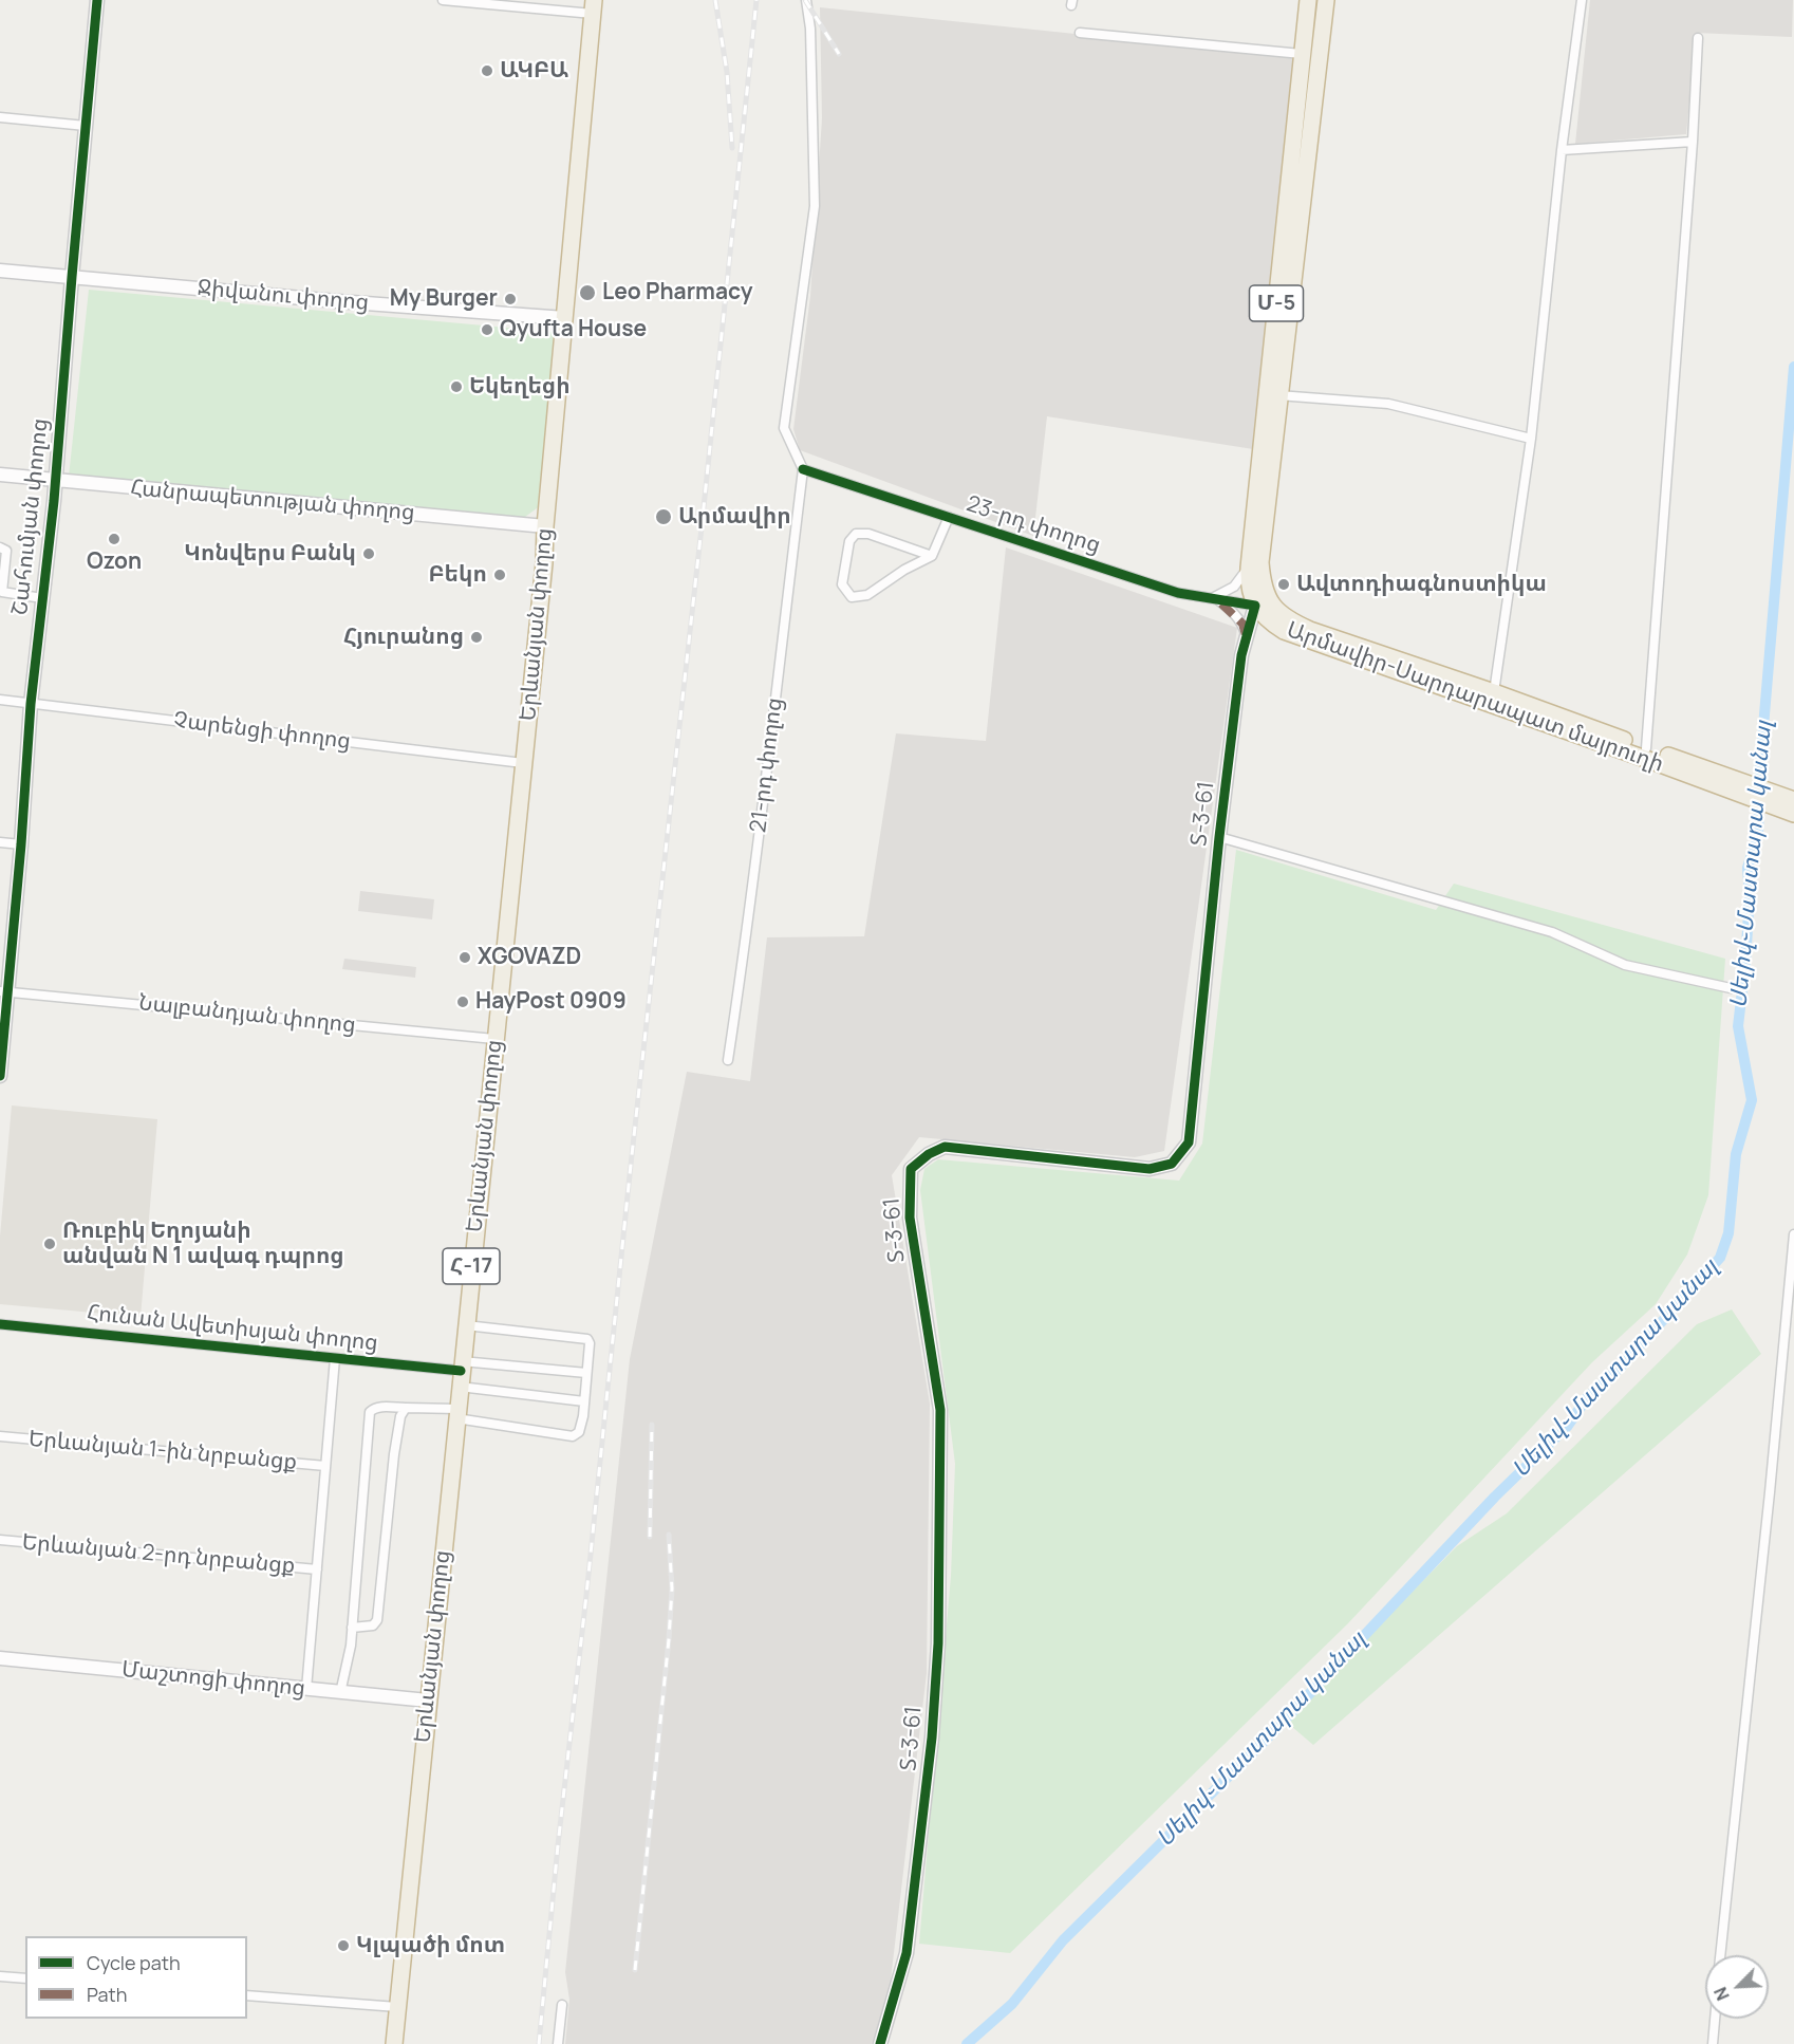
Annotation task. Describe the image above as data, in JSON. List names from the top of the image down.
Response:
{
  "streets": {
    "highway": [
      "Մ-5",
      "Երևանյան փողոց",
      "Արմավիր-Սարդարապատ մայրուղի",
      "Հ-17"
    ],
    "street": [
      "Ջիվանու փողոց",
      "Հանրապետության փողոց",
      "Շահումյան փողոց",
      "23-րդ փողոց",
      "Չարենցի փողոց",
      "21-րդ փողոց",
      "Տ-3-61",
      "Նալբանդյան փողոց",
      "Հունան Ավետիսյան փողոց",
      "Երևանյան 1-ին նրբանցք",
      "Երևանյան 2-րդ նրբանցք",
      "Մաշտոցի փողոց"
    ]
  },
  "crossings": [
    ["Ջիվանու փողոց", "Շահումյան փողոց"],
    ["Ջիվանու փողոց", "Երևանյան փողոց"],
    ["Հանրապետության փողոց", "Շահումյան փողոց"],
    ["Հանրապետության փողոց", "Երևանյան փողոց"],
    ["Շահումյան փողոց", "Չարենցի փողոց"],
    ["Շահումյան փողոց", "Նալբանդյան փողոց"],
    ["23-րդ փողոց", "Արմավիր-Սարդարապատ մայրուղի"],
    ["23-րդ փողոց", "21-րդ փողոց"],
    ["23-րդ փողոց", "Տ-3-61"],
    ["Երևանյան փողոց", "Չարենցի փողոց"],
    ["Երևանյան փողոց", "Նալբանդյան փողոց"],
    ["Երևանյան փողոց", "Հունան Ավետիսյան փողոց"],
    ["Երևանյան փողոց", "Մաշտոցի փողոց"],
    ["Արմավիր-Սարդարապատ մայրուղի", "Տ-3-61"]
  ],
  "water": ["Սելիվ֊Մաստարա կանալ"],
  "places": [
    "ԱԿԲԱ",
    "Leo Pharmacy",
    "My Burger",
    "Qyufta House",
    "Եկեղեցի",
    "Արմավիր",
    "Ozon",
    "Կոնվերս Բանկ",
    "Բեկո",
    "Ավտոդիագնոստիկա",
    "Հյուրանոց",
    "XGOVAZD",
    "HayPost 0909",
    "Ռուբիկ Եղոյանի անվան N 1 ավագ դպրոց",
    "Կլպածի մոտ"
  ],
  "legend": ["Cycle path", "Path"],
  "north": "bottom left"
}
